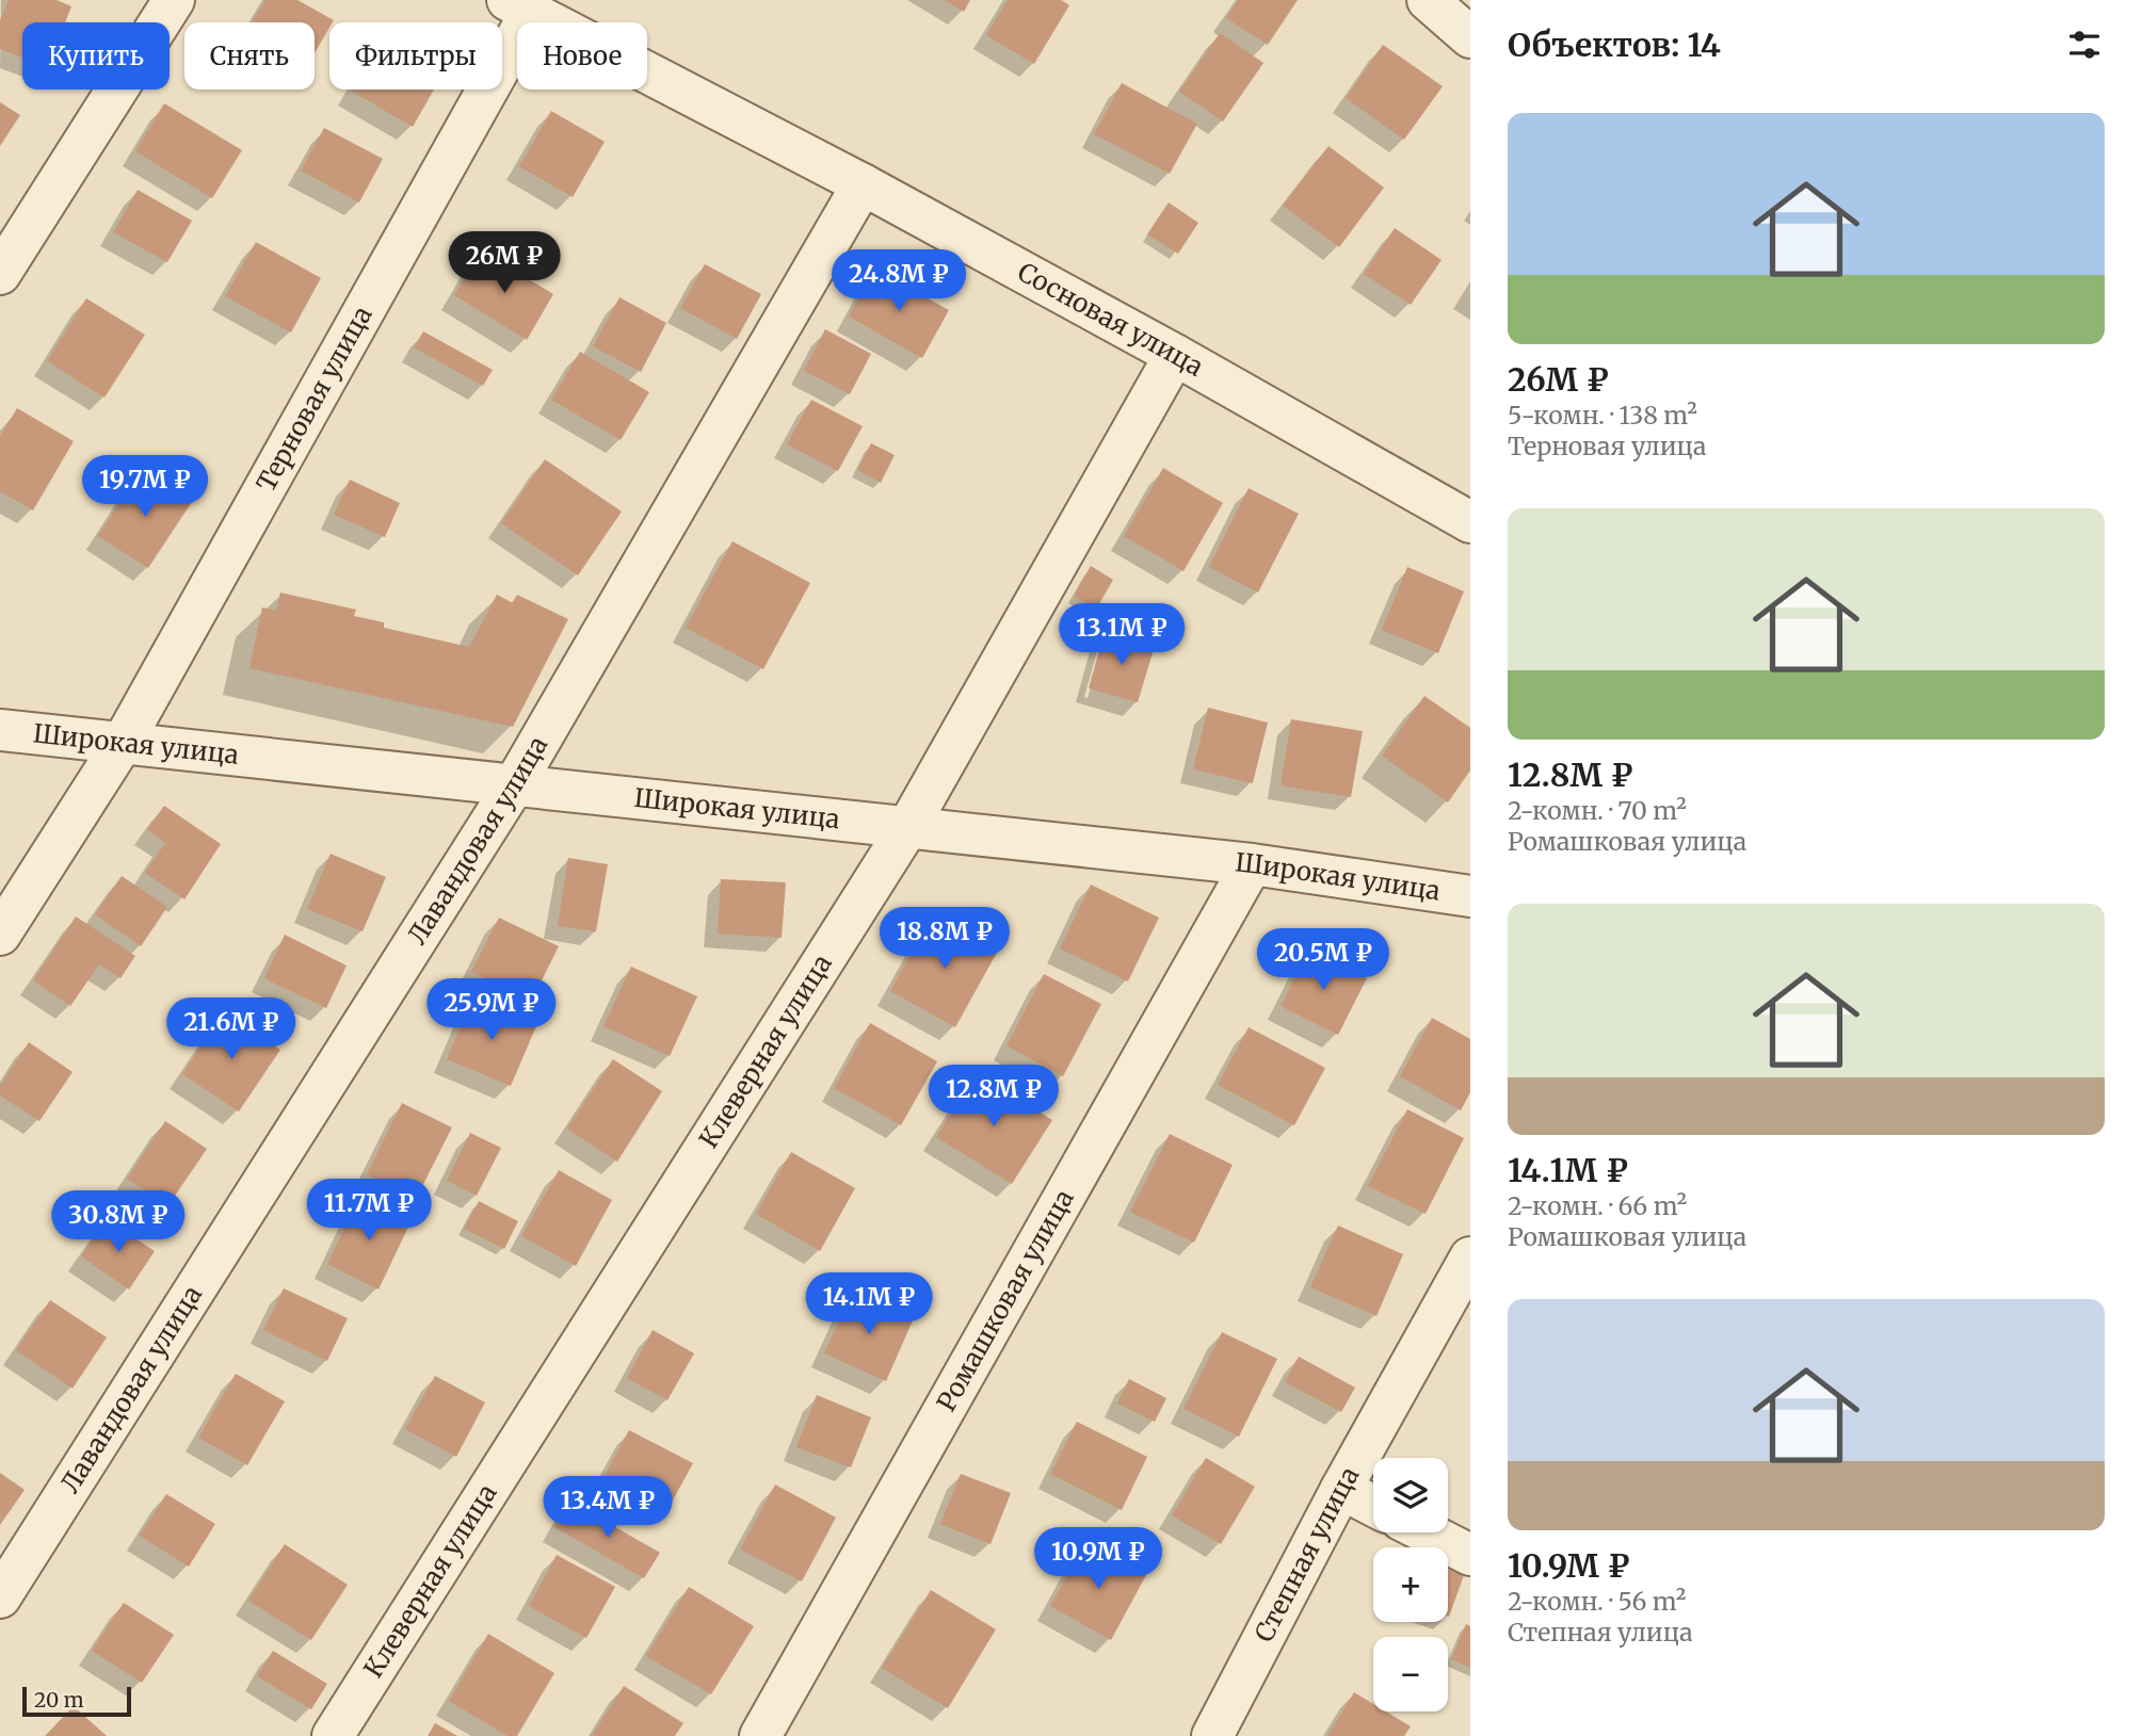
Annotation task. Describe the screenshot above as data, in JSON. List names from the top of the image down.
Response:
{
  "streets": {
    "street": [
      "Сосновая улица",
      "Терновая улица",
      "Широкая улица",
      "Лавандовая улица",
      "Клеверная улица",
      "Ромашковая улица",
      "Степная улица"
    ]
  },
  "crossings": [
    ["Сосновая улица", "Терновая улица"],
    ["Сосновая улица", "Лавандовая улица"],
    ["Сосновая улица", "Клеверная улица"],
    ["Терновая улица", "Широкая улица"],
    ["Широкая улица", "Лавандовая улица"],
    ["Широкая улица", "Клеверная улица"],
    ["Широкая улица", "Ромашковая улица"]
  ],
  "scale_bar": "20 m",
  "page": {
    "heading": "Объектов: 14",
    "chip": [
      "Купить",
      "Снять",
      "Фильтры",
      "Новое"
    ],
    "list": [
      {
        "name": "26M ₽",
        "note": "5-комн. · 138 m² · Терновая улица"
      },
      {
        "name": "12.8M ₽",
        "note": "2-комн. · 70 m² · Ромашковая улица"
      },
      {
        "name": "14.1M ₽",
        "note": "2-комн. · 66 m² · Ромашковая улица"
      },
      {
        "name": "10.9M ₽",
        "note": "2-комн. · 56 m² · Степная улица"
      }
    ],
    "price": [
      "26M ₽",
      "24.8M ₽",
      "19.7M ₽",
      "13.1M ₽",
      "18.8M ₽",
      "20.5M ₽",
      "25.9M ₽",
      "21.6M ₽",
      "12.8M ₽",
      "11.7M ₽",
      "30.8M ₽",
      "14.1M ₽",
      "13.4M ₽",
      "10.9M ₽"
    ],
    "map_buttons": ["+", "−"],
    "scale": "20 m"
  }
}
